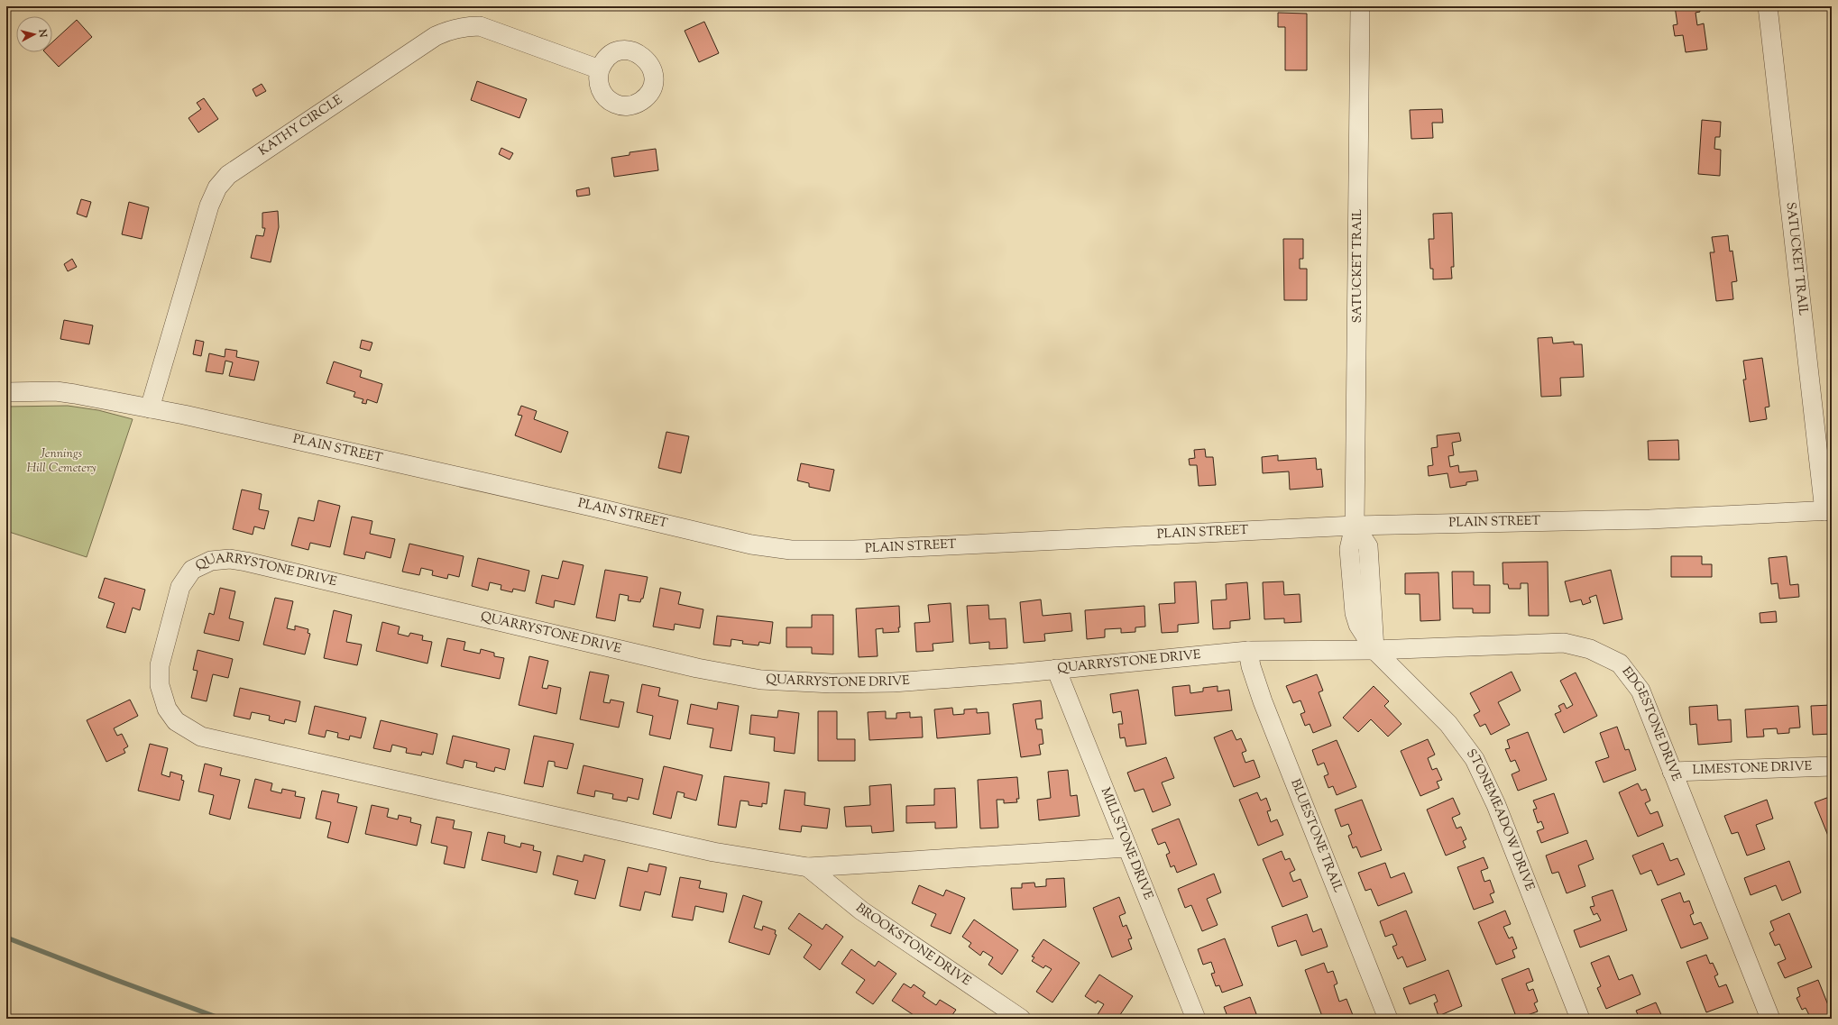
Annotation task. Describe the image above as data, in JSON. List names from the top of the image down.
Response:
{
  "streets": {
    "street": [
      "KATHY CIRCLE",
      "SATUCKET TRAIL",
      "PLAIN STREET",
      "QUARRYSTONE DRIVE",
      "EDGESTONE DRIVE",
      "LIMESTONE DRIVE",
      "STONEMEADOW DRIVE",
      "BLUESTONE TRAIL",
      "MILLSTONE DRIVE",
      "BROOKSTONE DRIVE"
    ]
  },
  "crossings": [
    ["KATHY CIRCLE", "PLAIN STREET"],
    ["SATUCKET TRAIL", "PLAIN STREET"],
    ["QUARRYSTONE DRIVE", "EDGESTONE DRIVE"],
    ["QUARRYSTONE DRIVE", "STONEMEADOW DRIVE"],
    ["QUARRYSTONE DRIVE", "BLUESTONE TRAIL"],
    ["QUARRYSTONE DRIVE", "MILLSTONE DRIVE"],
    ["QUARRYSTONE DRIVE", "BROOKSTONE DRIVE"],
    ["EDGESTONE DRIVE", "LIMESTONE DRIVE"],
    ["EDGESTONE DRIVE", "STONEMEADOW DRIVE"]
  ],
  "parks": ["Jennings Hill Cemetery"],
  "north": "right"
}
